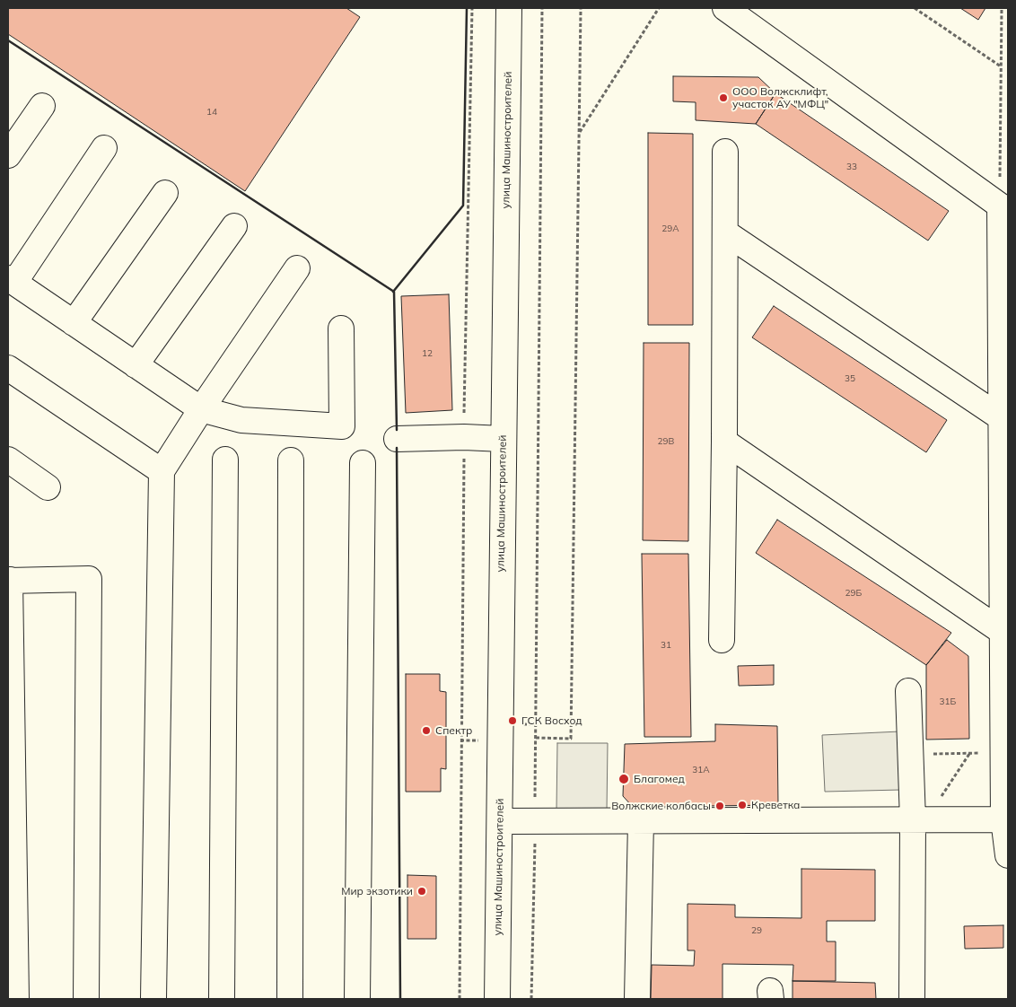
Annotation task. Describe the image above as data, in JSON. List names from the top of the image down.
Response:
{
  "streets": {
    "street": ["улица Машиностроителей"]
  },
  "places": [
    "ООО Волжсклифт, участок АУ \"МФЦ\"",
    "ГСК Восход",
    "Спектр",
    "Благомед",
    "Креветка",
    "Волжские колбасы",
    "Мир экзотики"
  ],
  "house_numbers": [
    "14",
    "33",
    "29А",
    "12",
    "35",
    "29В",
    "29Б",
    "31",
    "31Б",
    "31А",
    "29"
  ]
}
